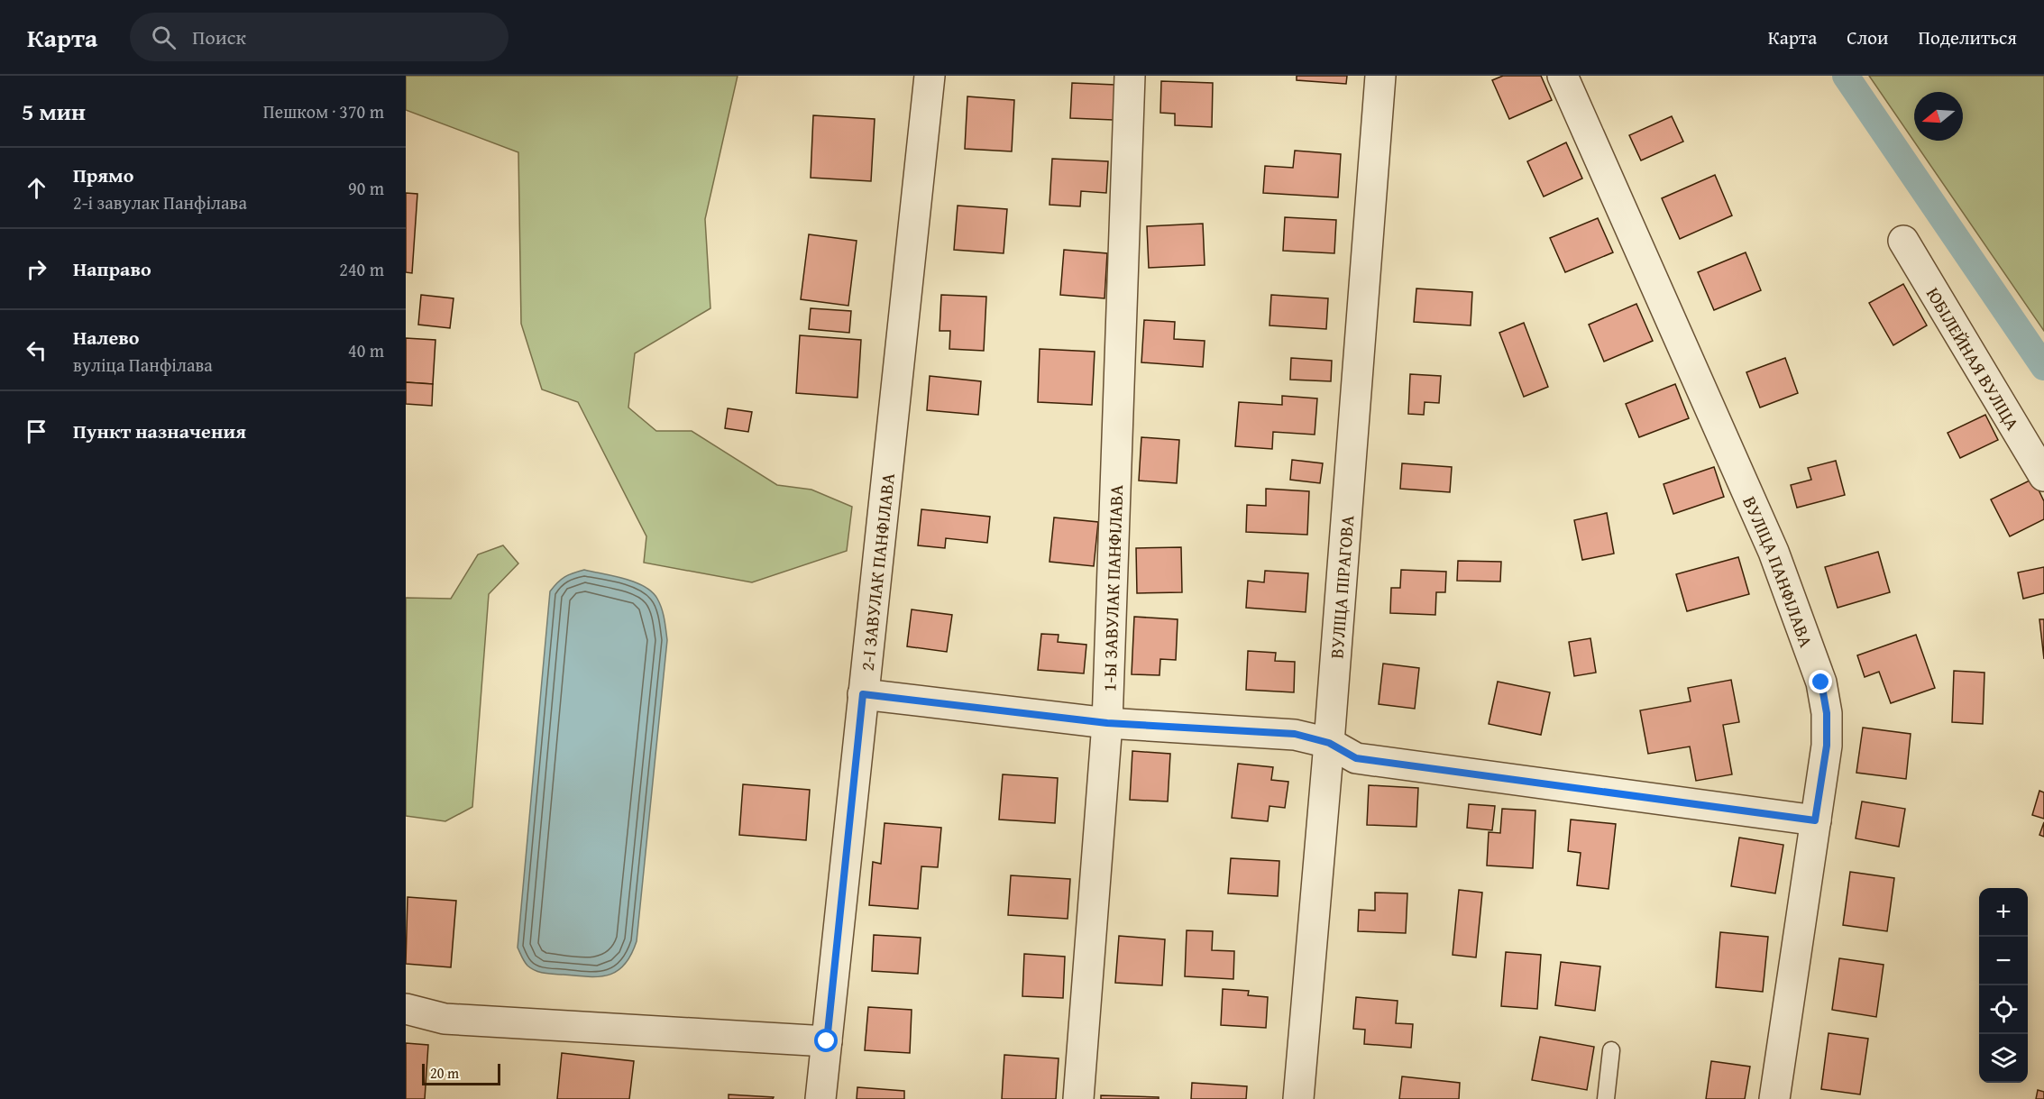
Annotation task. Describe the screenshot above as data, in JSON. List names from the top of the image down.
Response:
{
  "streets": {
    "street": [
      "ЮБІЛЕЙНАЯ ВУЛІЦА",
      "ВУЛІЦА ПАНФІЛАВА",
      "2-І ЗАВУЛАК ПАНФІЛАВА",
      "1-Ы ЗАВУЛАК ПАНФІЛАВА",
      "ВУЛІЦА ПІРАГОВА"
    ]
  },
  "scale_bar": "20 m",
  "north": "left",
  "page": {
    "header": "Карта",
    "search": "Поиск",
    "nav": ["Карта", "Слои", "Поделиться"],
    "heading": ["5 мин", "Пешком · 370 m"],
    "list": [
      ["Прямо", "2-і завулак Панфілава", "90 m"],
      ["Направо", "240 m"],
      ["Налево", "вуліца Панфілава", "40 m"],
      "Пункт назначения"
    ],
    "map_buttons": ["+", "−"],
    "scale": "20 m"
  }
}
